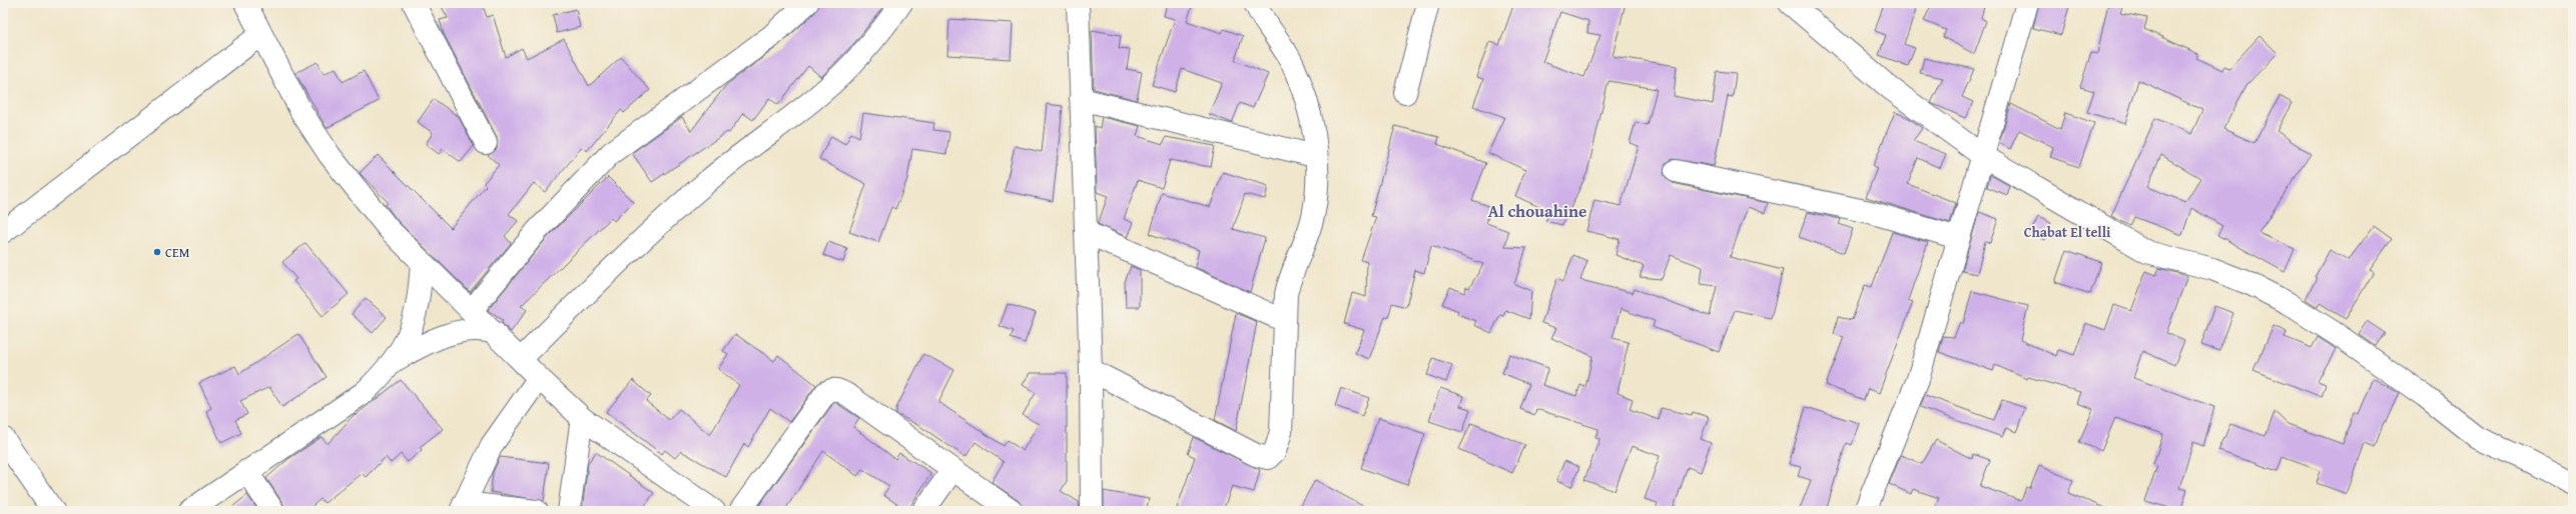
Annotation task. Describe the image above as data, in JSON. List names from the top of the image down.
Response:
{
  "districts": ["Al chouahine", "Chabat El telli"],
  "places": ["CEM"]
}
